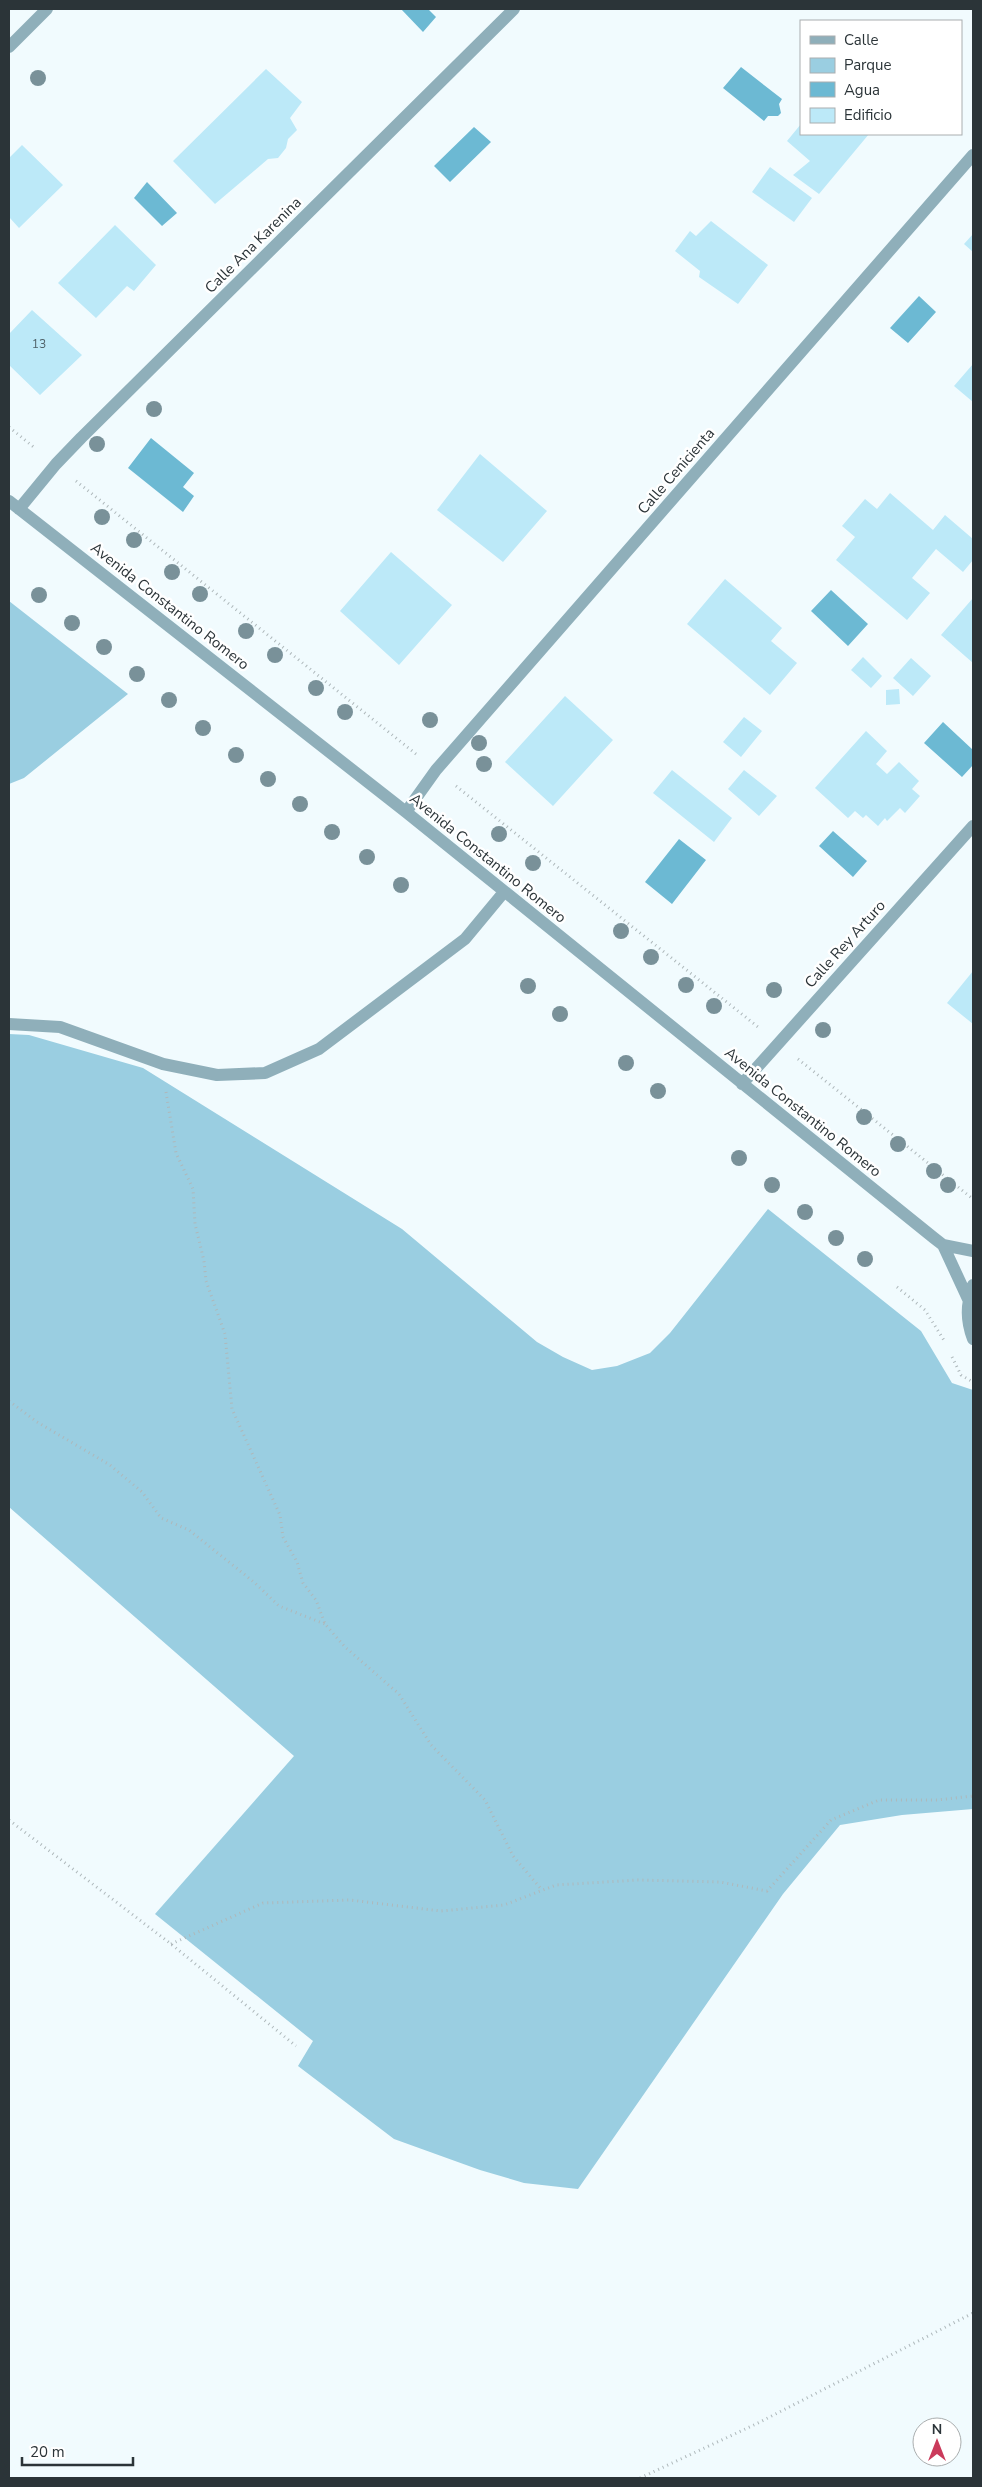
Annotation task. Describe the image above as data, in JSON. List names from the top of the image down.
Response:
{
  "streets": {
    "street": [
      "Calle Ana Karenina",
      "Calle Cenicienta",
      "Avenida Constantino Romero",
      "Calle Rey Arturo"
    ]
  },
  "crossings": [
    ["Calle Ana Karenina", "Avenida Constantino Romero"],
    ["Calle Cenicienta", "Avenida Constantino Romero"],
    ["Avenida Constantino Romero", "Calle Rey Arturo"]
  ],
  "house_numbers": ["13"],
  "legend": [
    "Calle",
    "Parque",
    "Agua",
    "Edificio"
  ],
  "scale_bar": "20 m",
  "north": "top"
}
